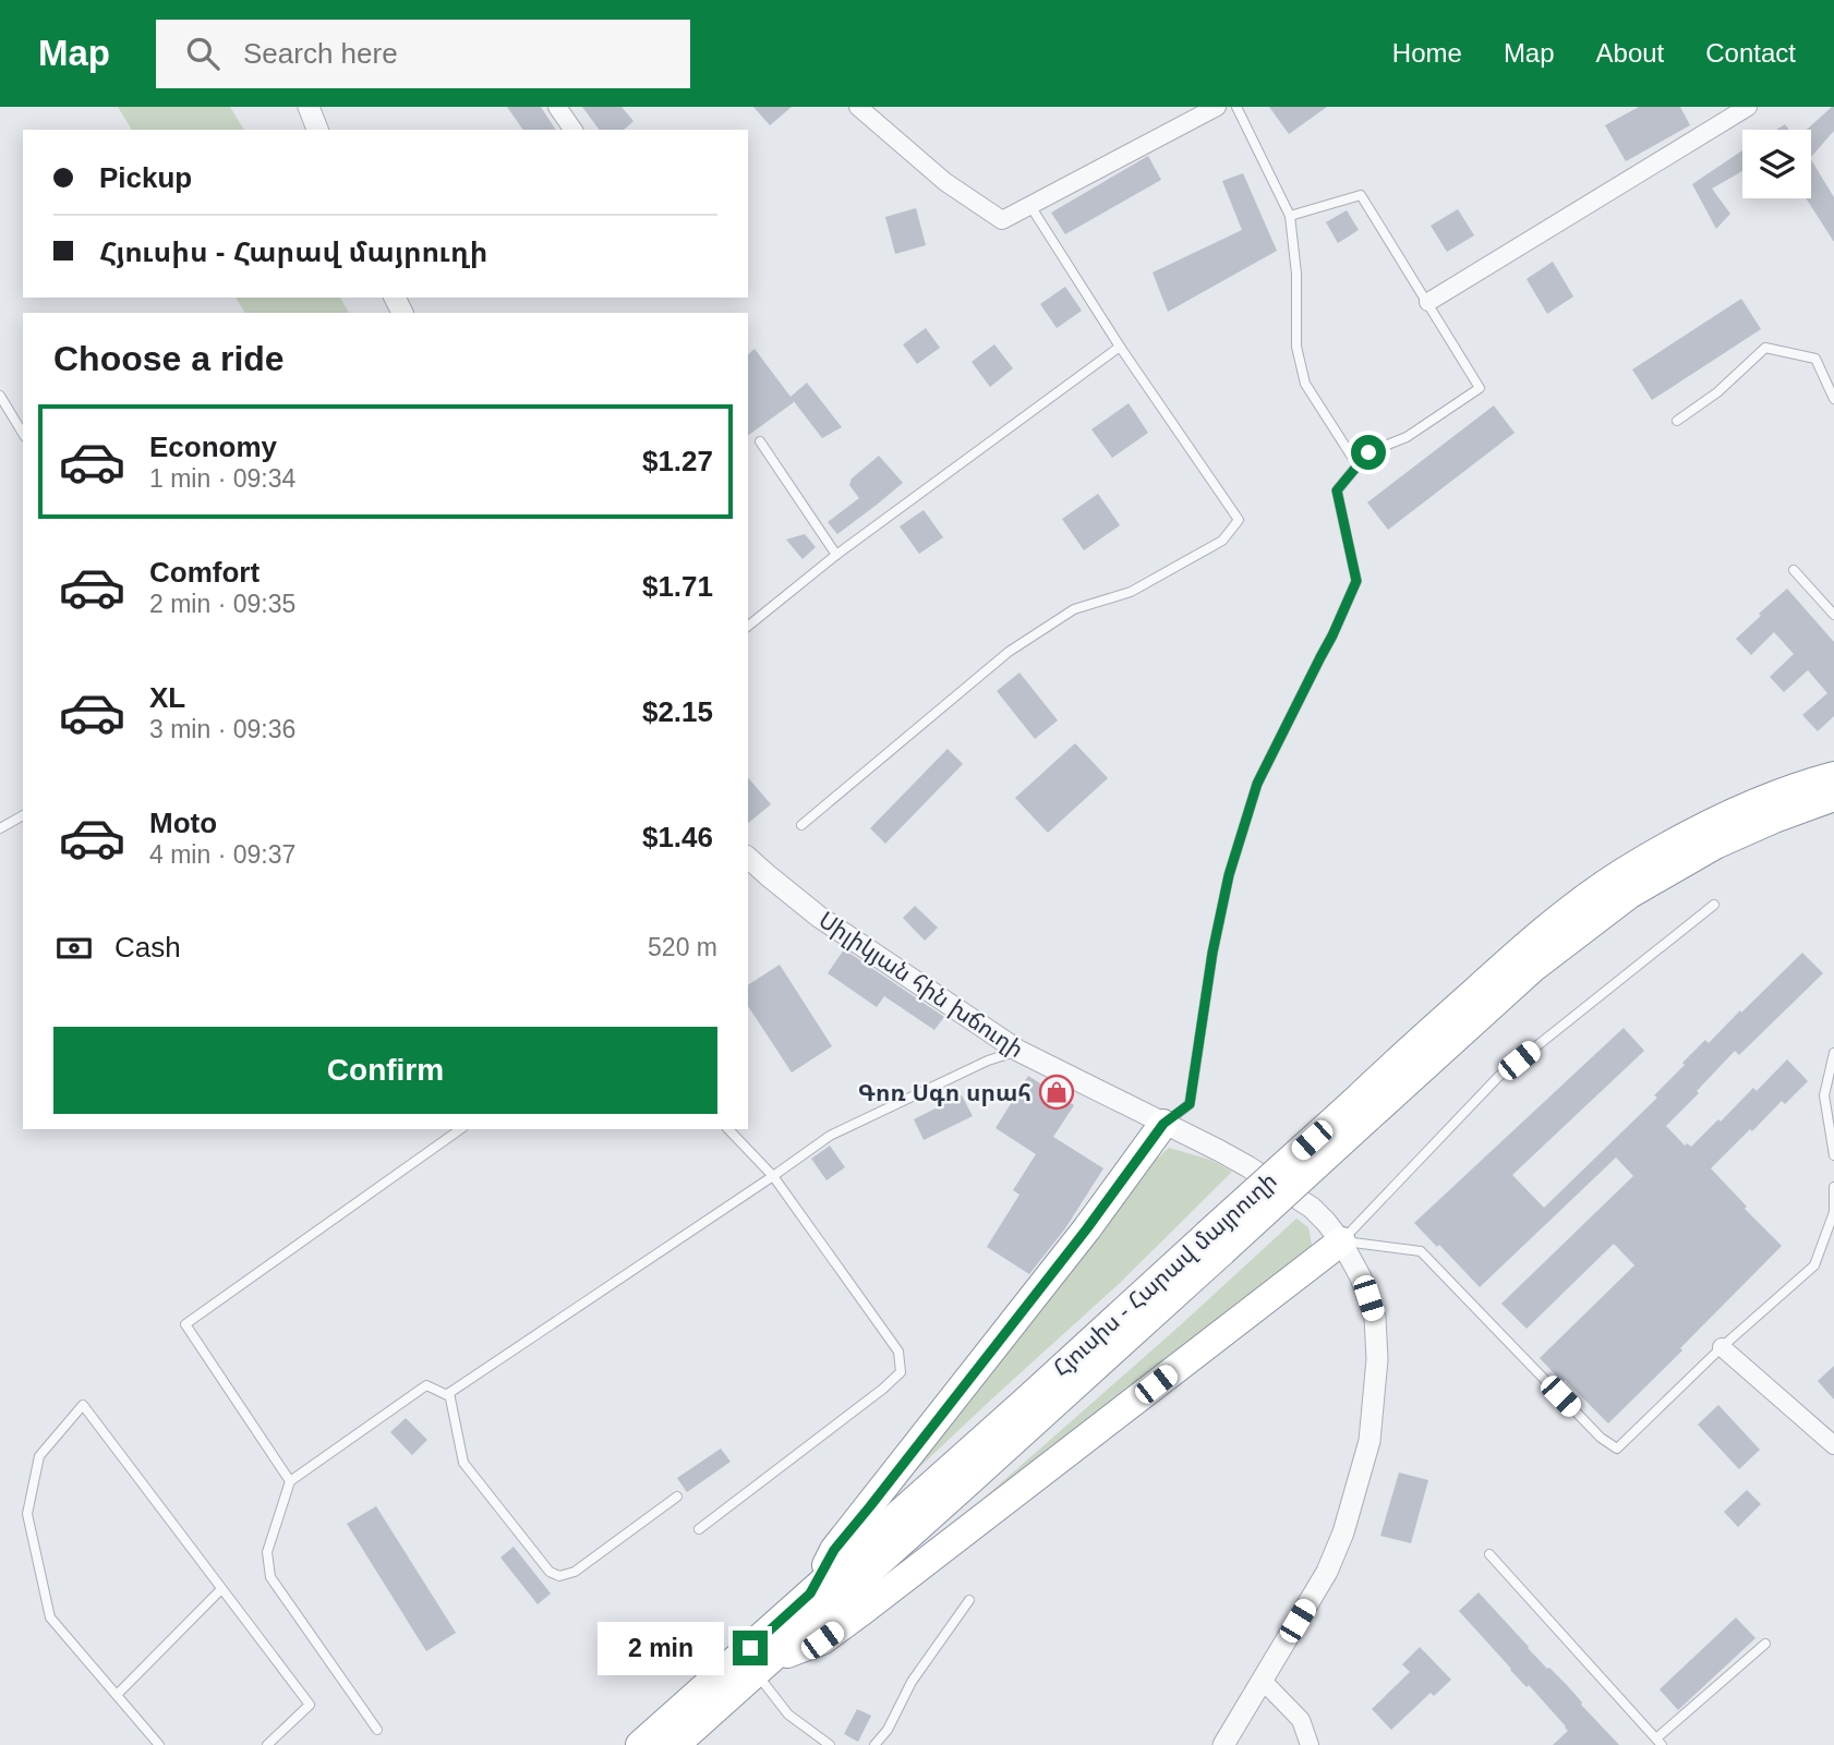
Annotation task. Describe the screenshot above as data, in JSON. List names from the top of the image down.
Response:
{
  "streets": {
    "highway": ["Հյուսիս - Հարավ մայրուղի"],
    "street": ["Սիլիկյան հին խճուղի"]
  },
  "places": {
    "shop": ["Գոռ Սգո սրահ"]
  },
  "page": {
    "header": "Map",
    "search": "Search here",
    "nav": [
      "Home",
      "Map",
      "About",
      "Contact"
    ],
    "banner": ["Pickup", "Հյուսիս - Հարավ մայրուղի"],
    "heading": "Choose a ride",
    "list": [
      {
        "name": "Economy",
        "note": "1 min · 09:34",
        "value": "$1.27"
      },
      {
        "name": "Comfort",
        "note": "2 min · 09:35",
        "value": "$1.71"
      },
      {
        "name": "XL",
        "note": "3 min · 09:36",
        "value": "$2.15"
      },
      {
        "name": "Moto",
        "note": "4 min · 09:37",
        "value": "$1.46"
      }
    ],
    "pay": ["Cash", "520 m"],
    "buttons": "Confirm",
    "bubble": "2 min"
  }
}
